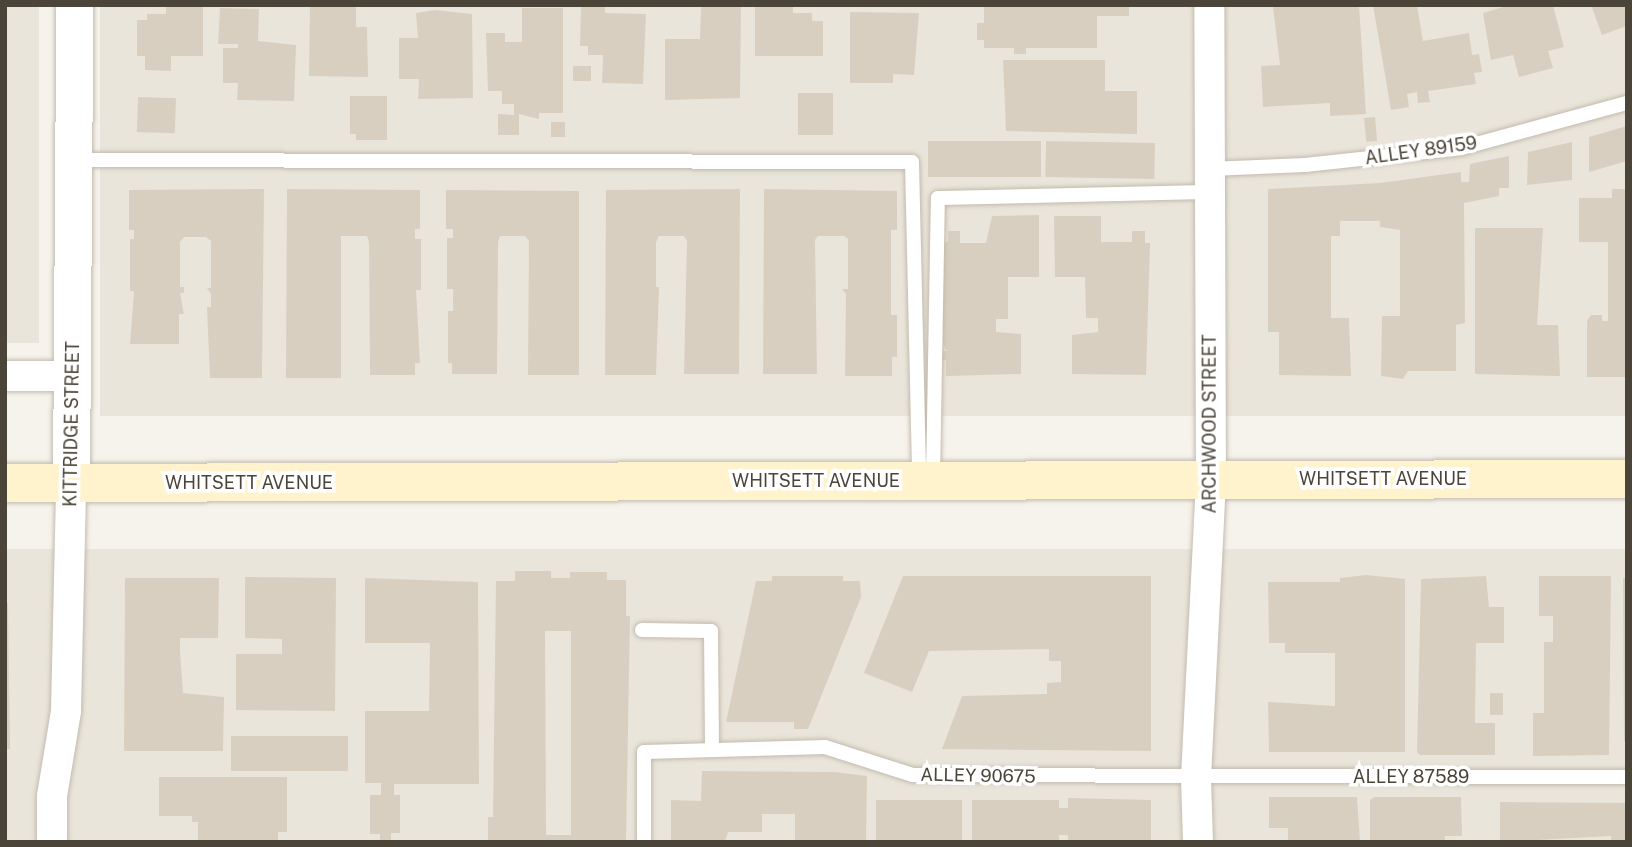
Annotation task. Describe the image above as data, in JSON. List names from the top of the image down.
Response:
{
  "streets": {
    "main road": ["WHITSETT AVENUE"],
    "street": ["KITTRIDGE STREET", "ARCHWOOD STREET"],
    "lane": ["ALLEY 89159", "ALLEY 90675", "ALLEY 87589"]
  },
  "crossings": [
    ["ALLEY 89159", "ARCHWOOD STREET"],
    ["ALLEY 89159", "WHITSETT AVENUE"],
    ["KITTRIDGE STREET", "WHITSETT AVENUE"],
    ["ARCHWOOD STREET", "WHITSETT AVENUE"],
    ["ARCHWOOD STREET", "ALLEY 90675"],
    ["ARCHWOOD STREET", "ALLEY 87589"],
    ["ALLEY 90675", "ALLEY 87589"]
  ]
}
